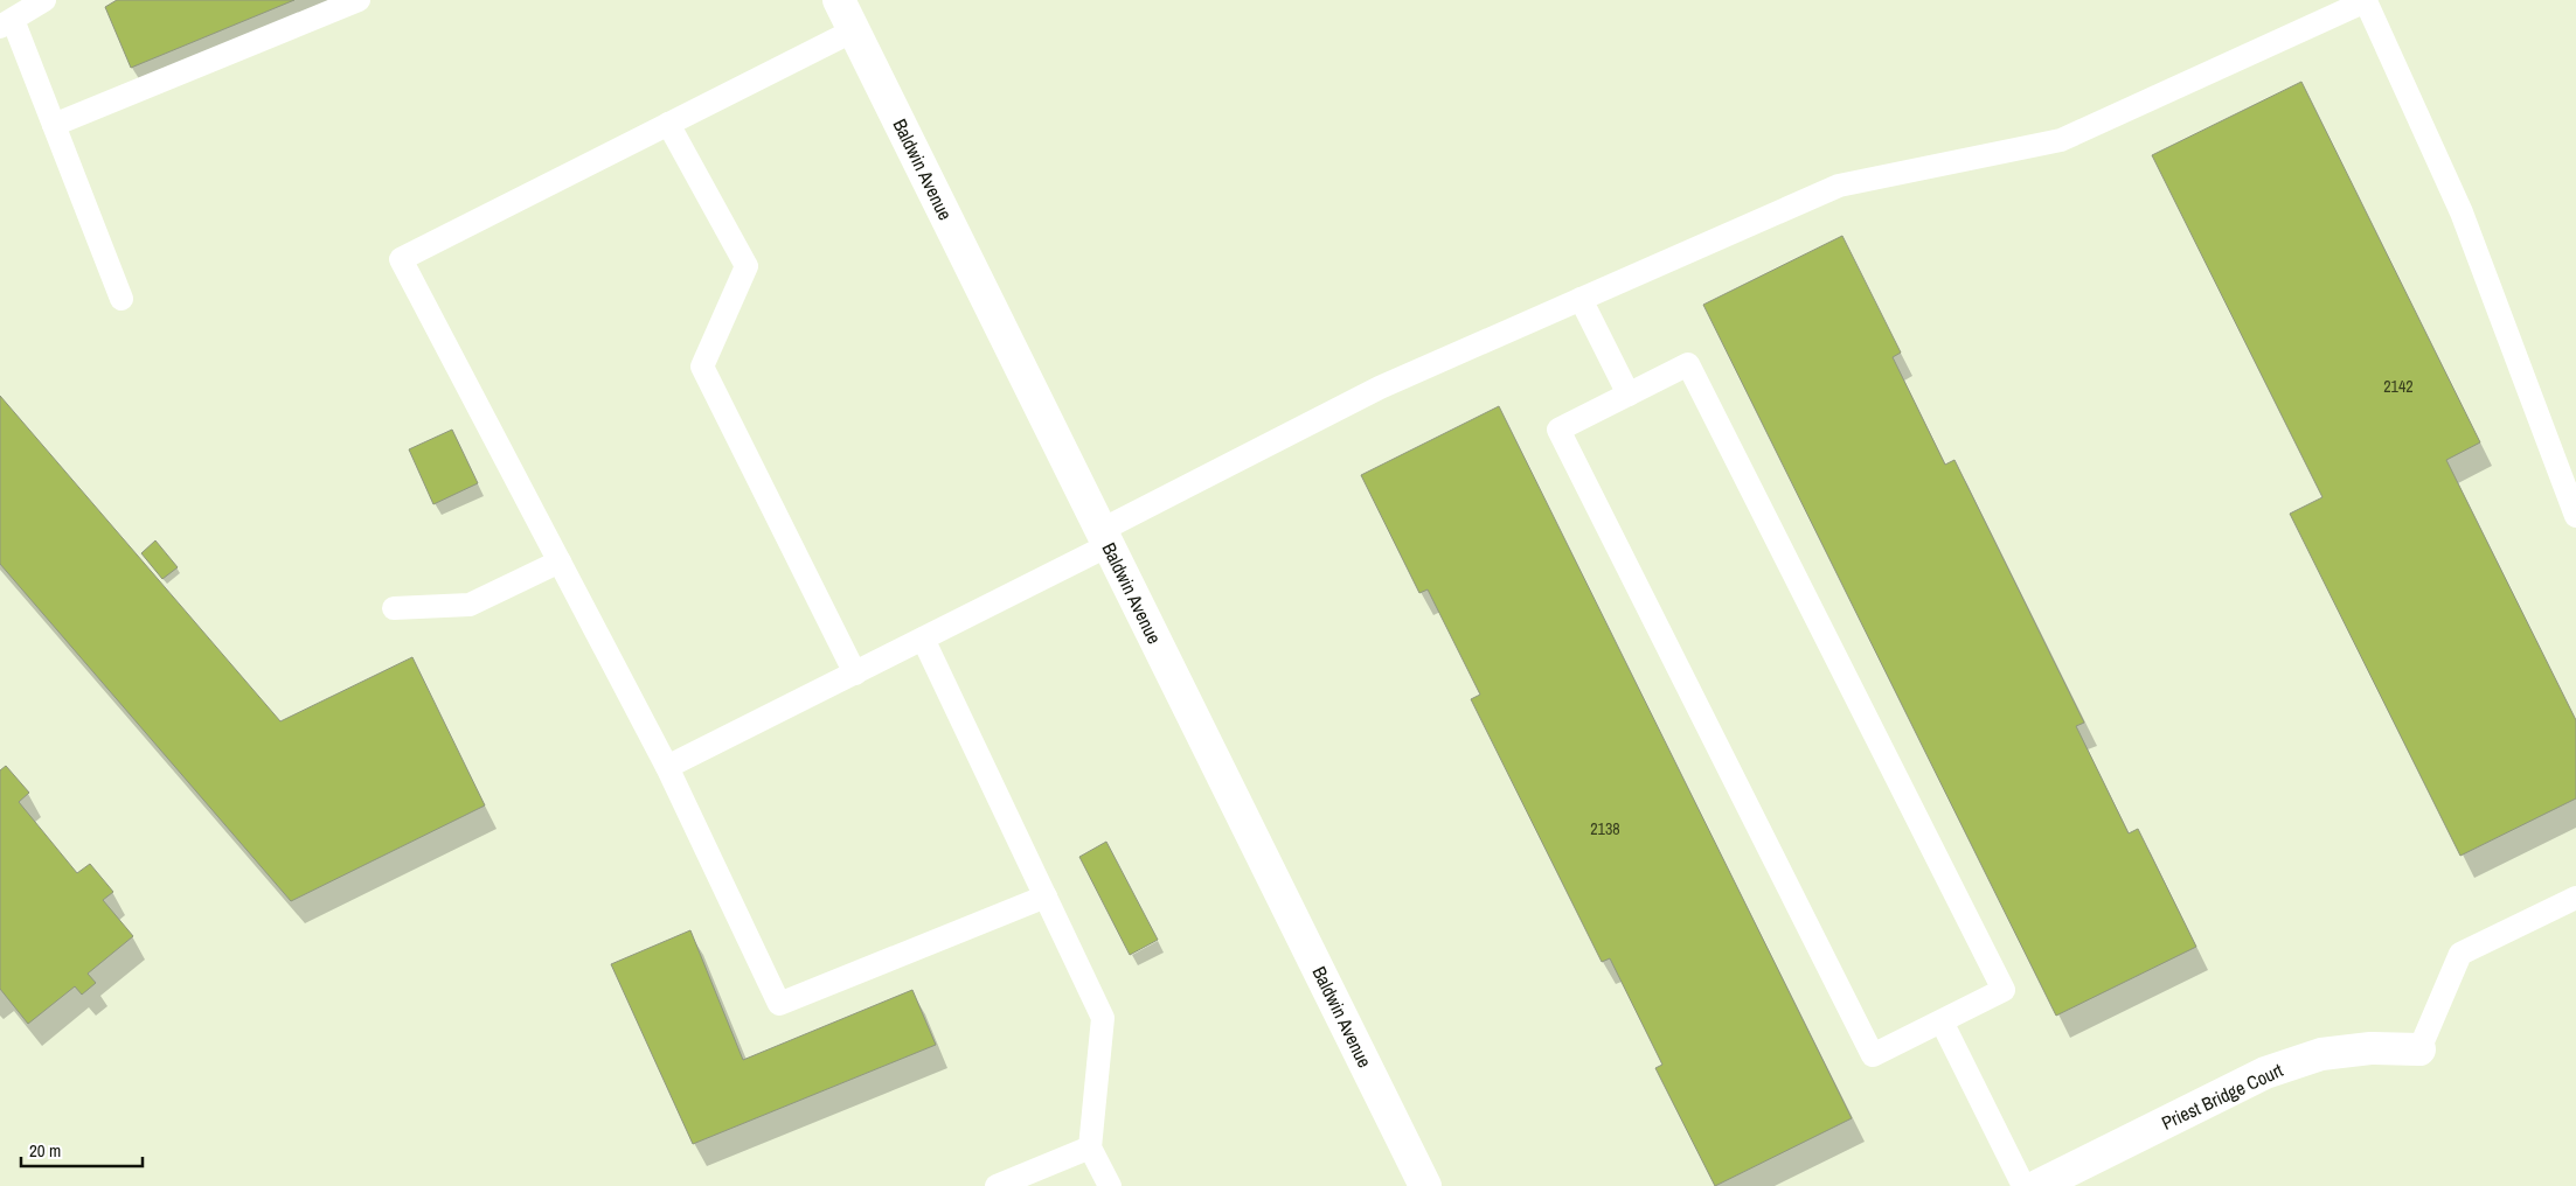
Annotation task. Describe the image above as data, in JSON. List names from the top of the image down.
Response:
{
  "streets": {
    "street": ["Baldwin Avenue", "Priest Bridge Court"]
  },
  "house_numbers": ["2142", "2138"],
  "scale_bar": "20 m"
}
